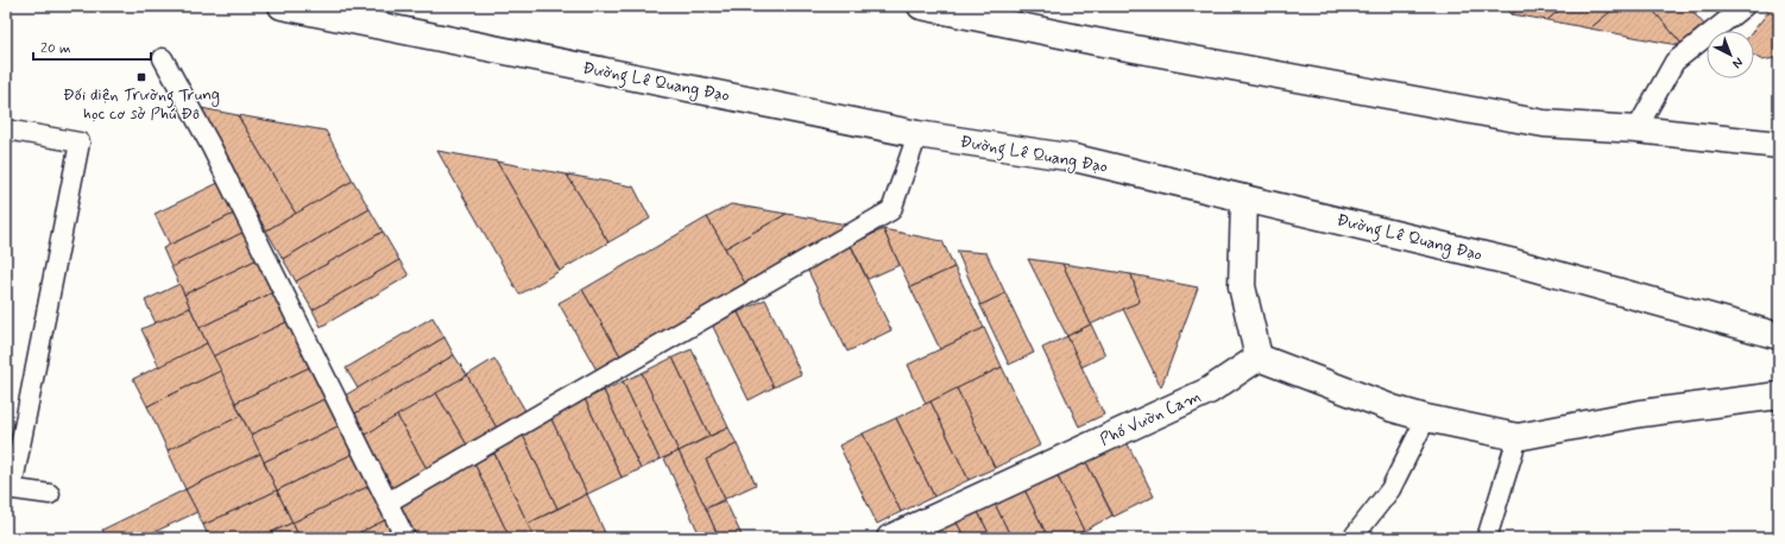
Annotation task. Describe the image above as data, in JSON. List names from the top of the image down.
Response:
{
  "streets": {
    "main road": ["Đường Lê Quang Đạo", "Phố Vườn Cam"]
  },
  "places": {
    "transit": ["Đối diện Trường Trung học cơ sở Phú Đô"]
  },
  "scale_bar": "20 m",
  "north": "bottom right"
}
